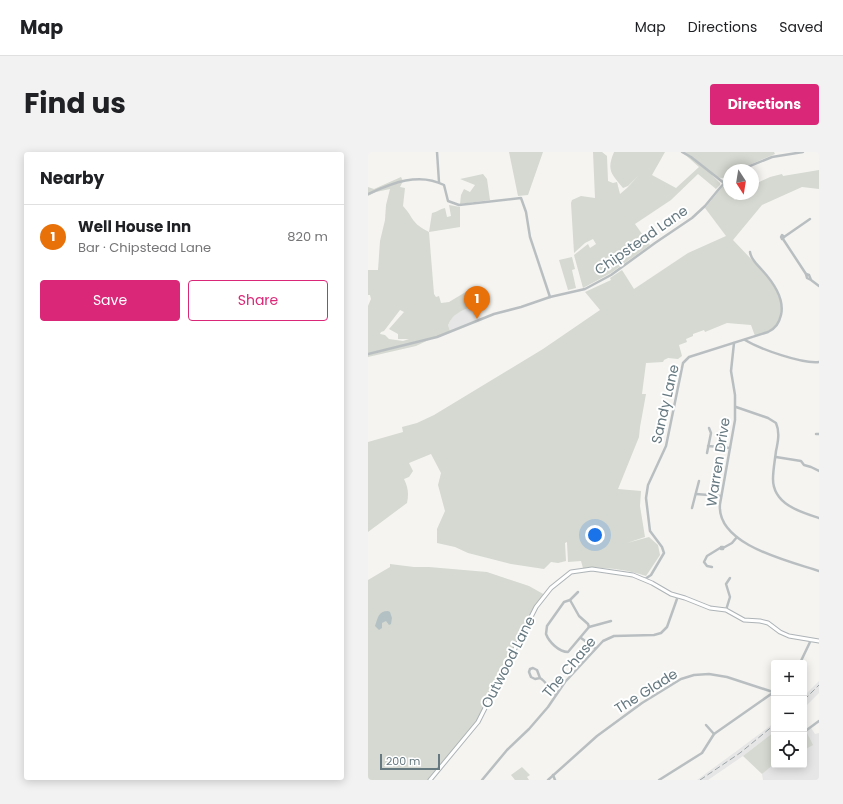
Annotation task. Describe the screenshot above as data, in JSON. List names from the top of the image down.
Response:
{
  "streets": {
    "main road": ["Outwood Lane"],
    "street": [
      "Chipstead Lane",
      "Sandy Lane",
      "Warren Drive",
      "The Chase",
      "The Glade"
    ]
  },
  "crossings": [
    ["Sandy Lane", "Warren Drive"],
    ["Sandy Lane", "Outwood Lane"],
    ["Outwood Lane", "The Chase"]
  ],
  "scale_bar": "200 m",
  "north": "bottom",
  "page": {
    "header": "Map",
    "nav": ["Map", "Directions", "Saved"],
    "title": "Find us",
    "buttons": [
      "Directions",
      ["Save", "Share"]
    ],
    "heading": "Nearby",
    "list": [
      {
        "mark": "1",
        "name": "Well House Inn",
        "note": "Bar · Chipstead Lane",
        "value": "820 m"
      }
    ],
    "pins": "1",
    "map_buttons": ["+", "−"],
    "scale": "200 m"
  }
}
